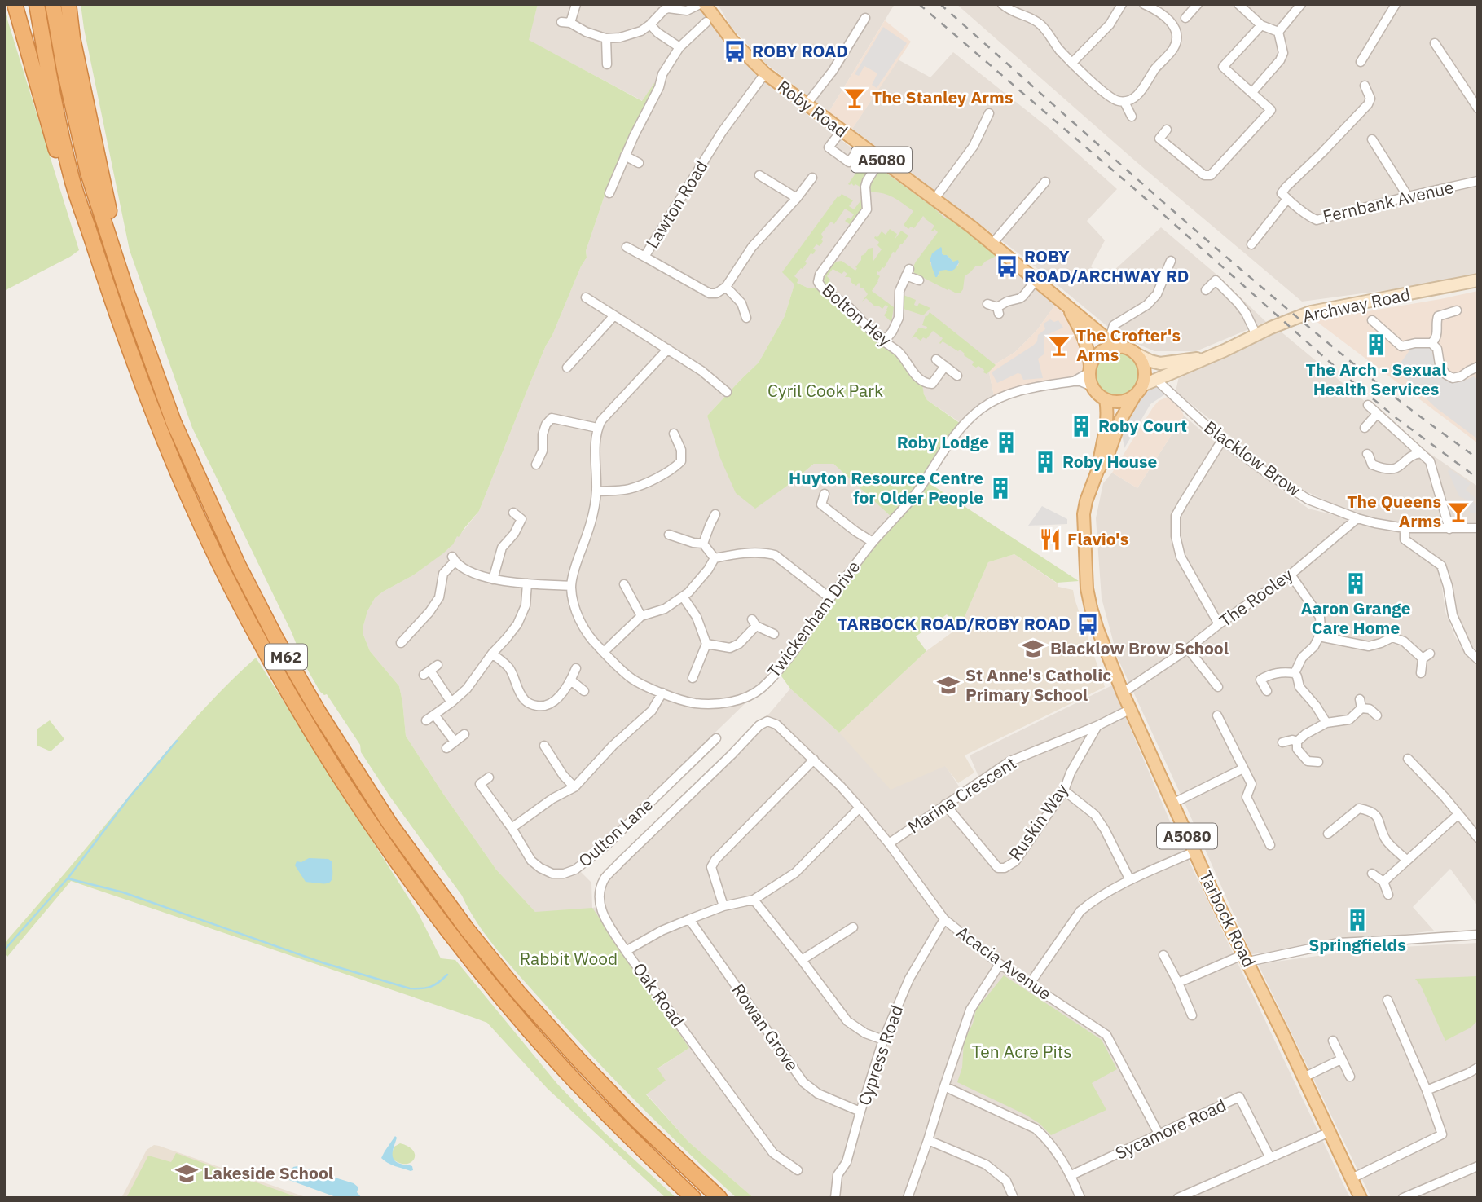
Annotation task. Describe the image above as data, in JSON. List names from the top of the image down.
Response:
{
  "streets": {
    "highway": ["M62"],
    "main road": [
      "Roby Road",
      "A5080",
      "Archway Road",
      "Tarbock Road"
    ],
    "street": [
      "Fernbank Avenue",
      "Lawton Road",
      "Bolton Hey",
      "Blacklow Brow",
      "The Rooley",
      "Twickenham Drive",
      "Marina Crescent",
      "Ruskin Way",
      "Oulton Lane",
      "Acacia Avenue",
      "Oak Road",
      "Rowan Grove",
      "Cypress Road",
      "Sycamore Road"
    ]
  },
  "crossings": [
    ["Roby Road", "A5080"],
    ["Roby Road", "Lawton Road"],
    ["Roby Road", "Archway Road"],
    ["Roby Road", "Bolton Hey"],
    ["Roby Road", "Twickenham Drive"],
    ["Roby Road", "Tarbock Road"],
    ["A5080", "Archway Road"],
    ["A5080", "Twickenham Drive"],
    ["A5080", "Tarbock Road"],
    ["Archway Road", "Blacklow Brow"],
    ["Archway Road", "Twickenham Drive"],
    ["Archway Road", "Tarbock Road"],
    ["Blacklow Brow", "The Rooley"],
    ["The Rooley", "Tarbock Road"],
    ["Twickenham Drive", "Tarbock Road"],
    ["Marina Crescent", "Ruskin Way"],
    ["Marina Crescent", "Tarbock Road"],
    ["Marina Crescent", "Acacia Avenue"],
    ["Acacia Avenue", "Oak Road"],
    ["Acacia Avenue", "Cypress Road"],
    ["Acacia Avenue", "Sycamore Road"],
    ["Rowan Grove", "Cypress Road"]
  ],
  "parks": ["Cyril Cook Park", "Rabbit Wood", "Ten Acre Pits"],
  "places": {
    "bus stop": ["ROBY ROAD", "ROBY ROAD/ARCHWAY RD", "TARBOCK ROAD/ROBY ROAD"],
    "bar": ["The Stanley Arms", "The Crofter's Arms", "The Queens Arms"],
    "building": [
      "The Arch - Sexual Health Services",
      "Roby Court",
      "Roby Lodge",
      "Roby House",
      "Huyton Resource Centre for Older People",
      "Aaron Grange Care Home",
      "Springfields"
    ],
    "restaurant": ["Flavio's"],
    "school or university": ["Blacklow Brow School", "St Anne's Catholic Primary School", "Lakeside School"]
  }
}
